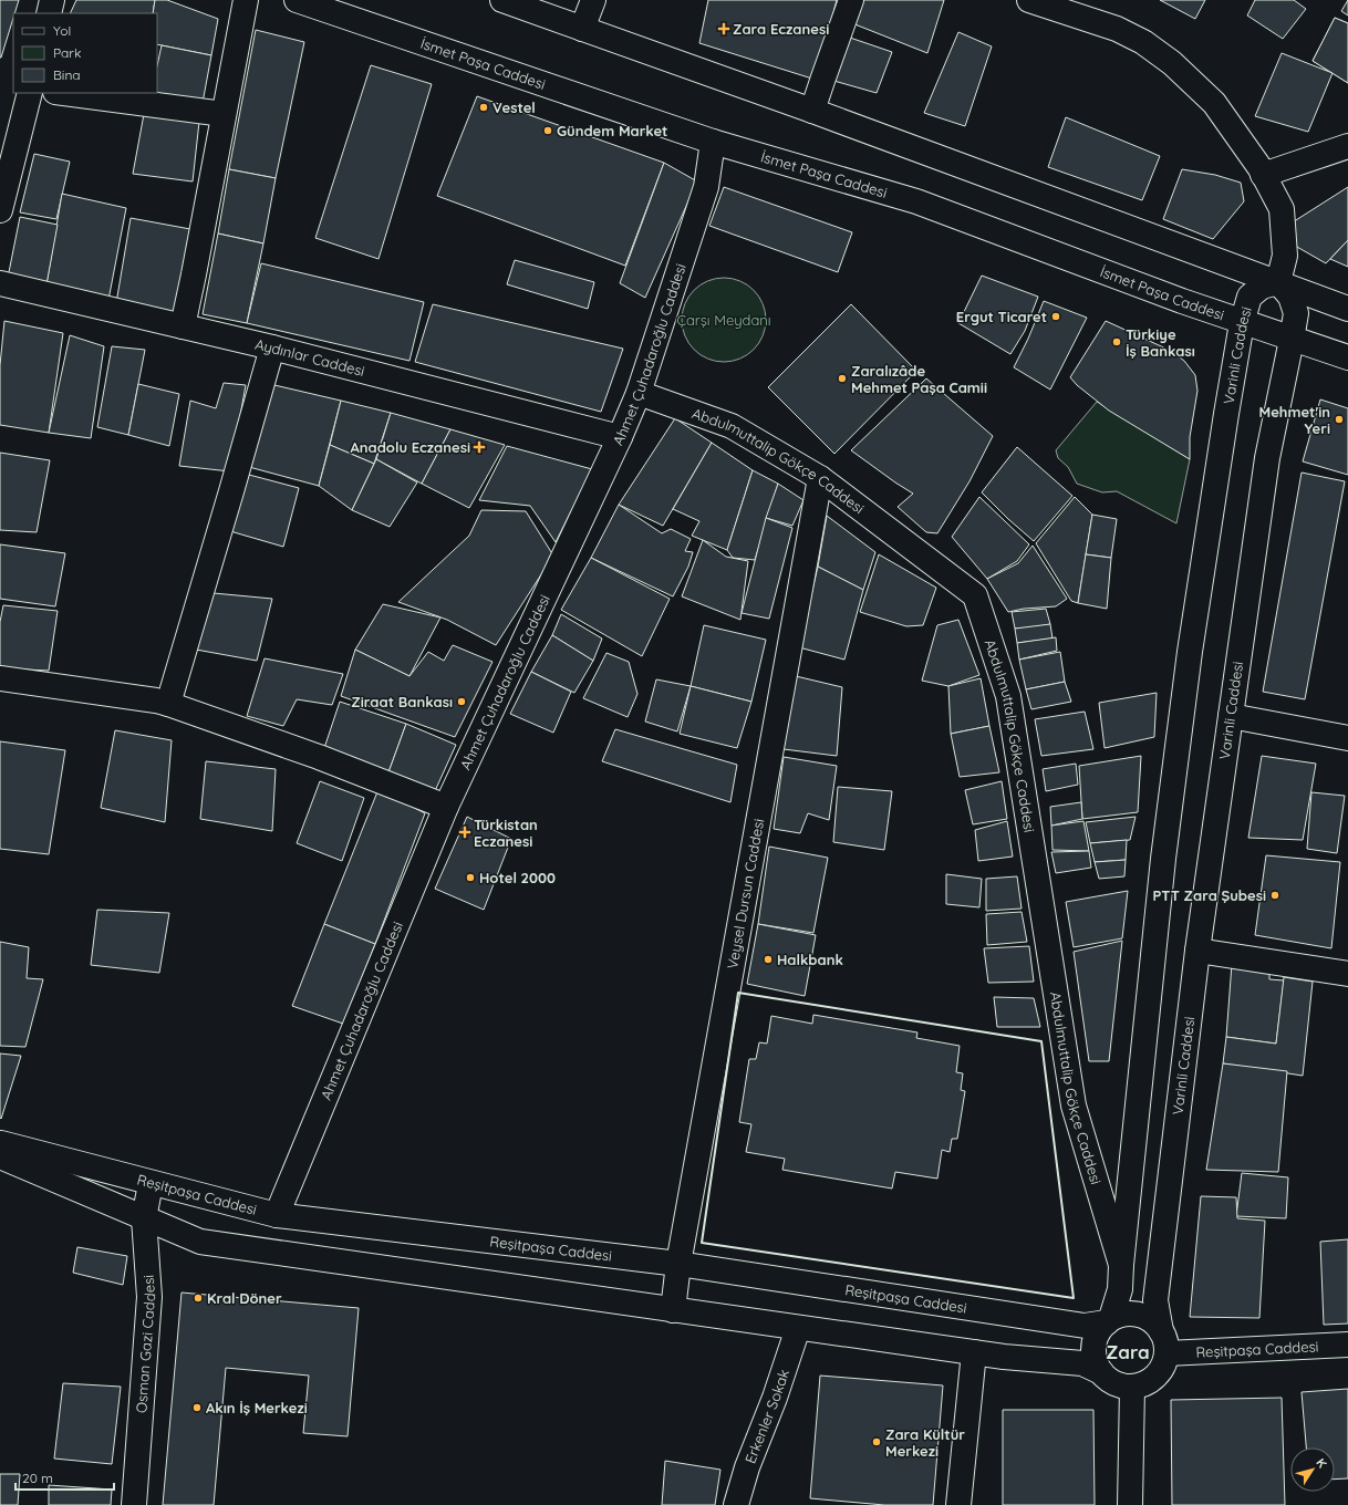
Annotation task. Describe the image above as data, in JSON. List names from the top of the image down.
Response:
{
  "streets": {
    "main road": [
      "İsmet Paşa Caddesi",
      "Ahmet Çuhadaroğlu Caddesi",
      "Varinli Caddesi",
      "Aydınlar Caddesi",
      "Abdulmuttalip Gökçe Caddesi",
      "Veysel Dursun Caddesi",
      "Reşitpaşa Caddesi",
      "Osman Gazi Caddesi",
      "Erkenler Sokak"
    ]
  },
  "crossings": [
    ["İsmet Paşa Caddesi", "Ahmet Çuhadaroğlu Caddesi"],
    ["İsmet Paşa Caddesi", "Varinli Caddesi"],
    ["Ahmet Çuhadaroğlu Caddesi", "Aydınlar Caddesi"],
    ["Ahmet Çuhadaroğlu Caddesi", "Abdulmuttalip Gökçe Caddesi"],
    ["Ahmet Çuhadaroğlu Caddesi", "Reşitpaşa Caddesi"],
    ["Varinli Caddesi", "Abdulmuttalip Gökçe Caddesi"],
    ["Varinli Caddesi", "Reşitpaşa Caddesi"],
    ["Abdulmuttalip Gökçe Caddesi", "Veysel Dursun Caddesi"],
    ["Veysel Dursun Caddesi", "Reşitpaşa Caddesi"],
    ["Reşitpaşa Caddesi", "Osman Gazi Caddesi"]
  ],
  "districts": ["Zara"],
  "parks": ["Çarşı Meydanı"],
  "places": {
    "health": ["Zara Eczanesi", "Anadolu Eczanesi", "Türkistan Eczanesi"],
    "other": [
      "Vestel",
      "Gündem Market",
      "Ergut Ticaret",
      "Türkiye İş Bankası",
      "Zaralızâde Mehmet Paşa Camii",
      "Mehmet'in Yeri",
      "Ziraat Bankası",
      "Hotel 2000",
      "PTT Zara Şubesi",
      "Halkbank",
      "Kral Döner",
      "Akın İş Merkezi",
      "Zara Kültür Merkezi"
    ]
  },
  "legend": ["Yol", "Park", "Bina"],
  "scale_bar": "20 m",
  "north": "top right"
}
